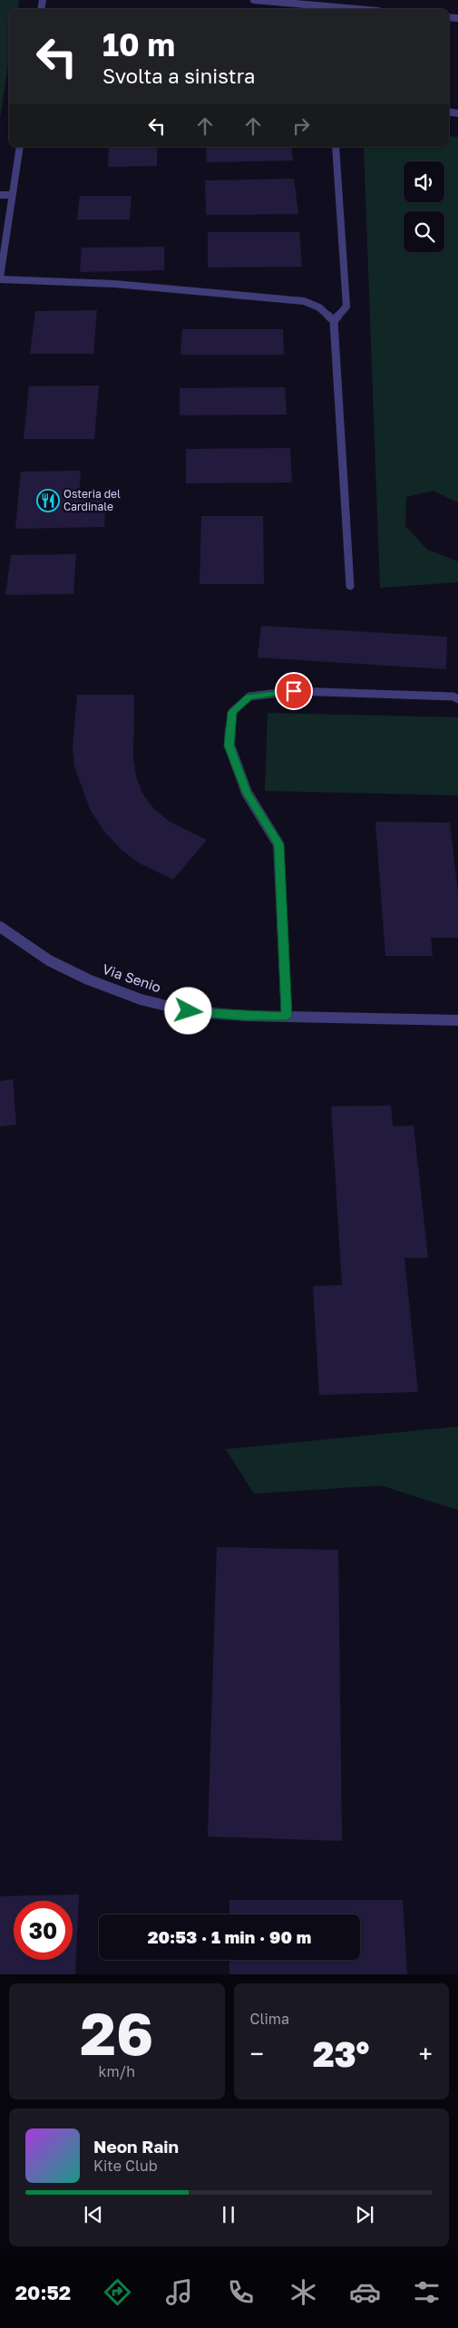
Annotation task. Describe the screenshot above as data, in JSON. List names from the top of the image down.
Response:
{
  "streets": {
    "street": ["Via Senio"]
  },
  "places": {
    "restaurant": ["Osteria del Cardinale"]
  },
  "page": {
    "turn": ["10 m", "Svolta a sinistra"],
    "limit": "30",
    "trip": "20:53 · 1 min · 90 m",
    "tile": [
      ["26", "km/h"],
      "Clima"
    ],
    "heat": ["−", "23°", "+"],
    "song": ["Neon Rain", "Kite Club"],
    "tabs": "20:52"
  }
}
